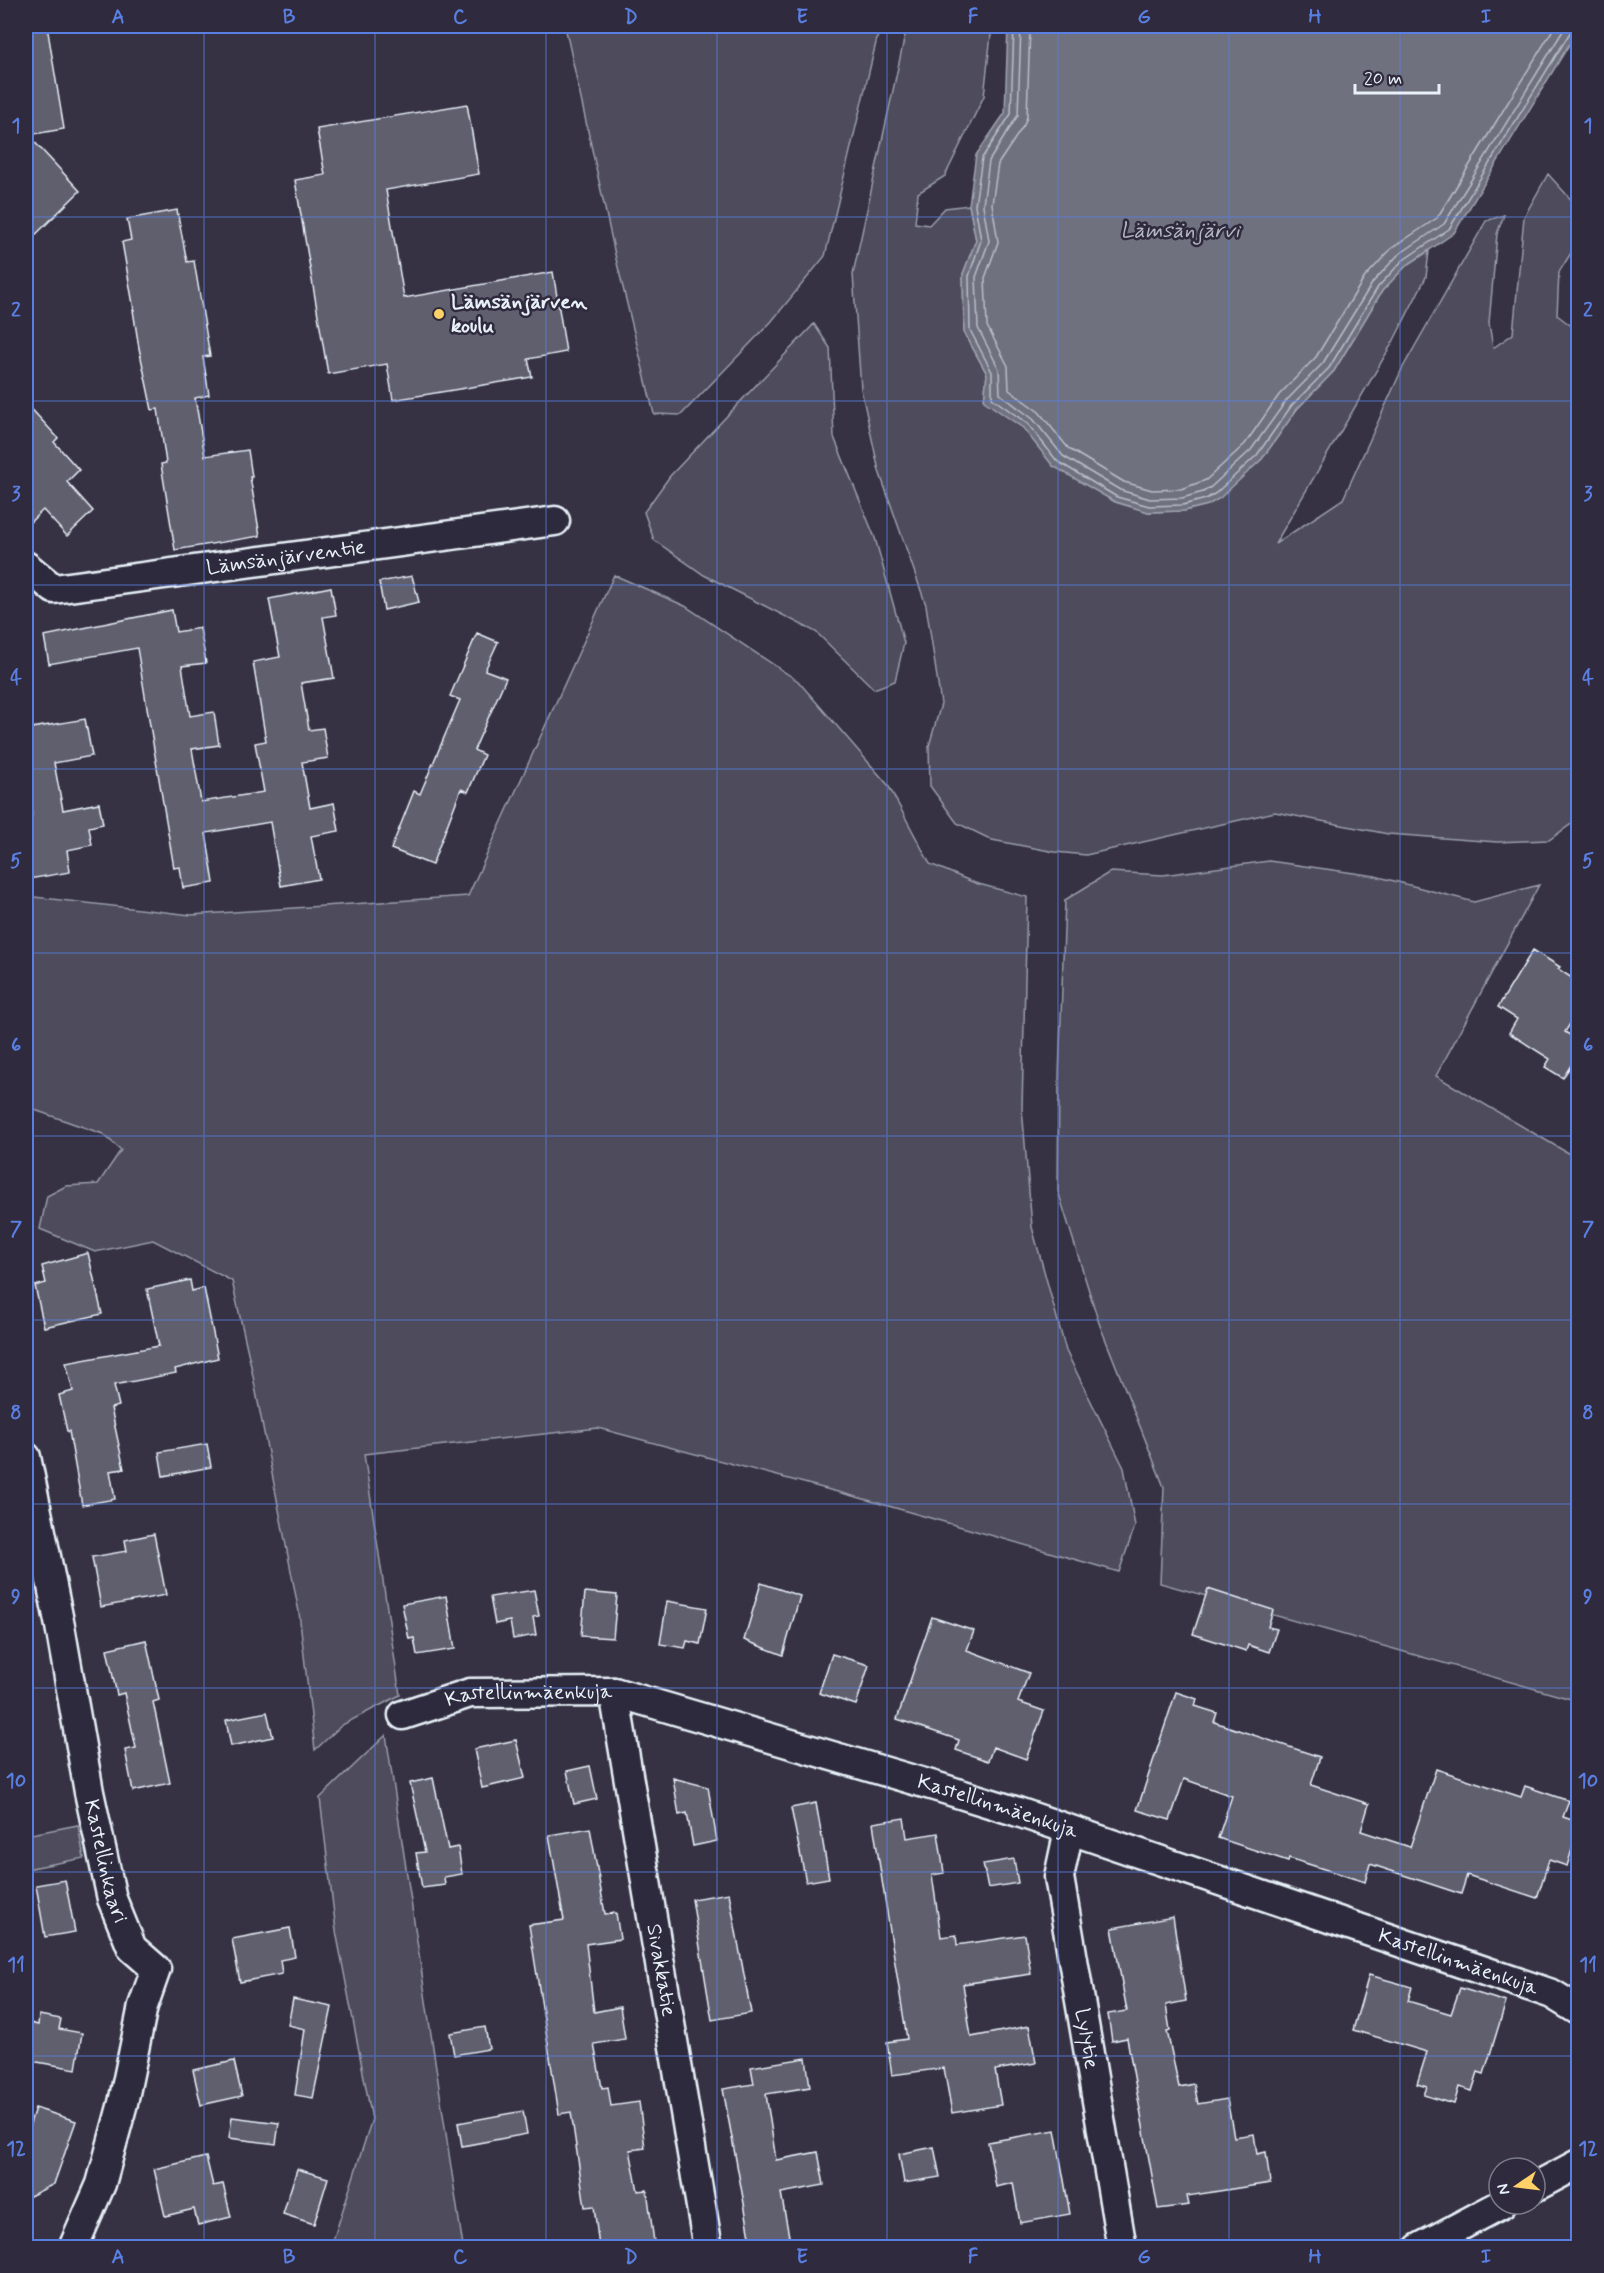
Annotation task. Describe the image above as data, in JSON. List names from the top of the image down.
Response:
{
  "streets": {
    "street": [
      "Lämsänjärventie",
      "Kastellinmäenkuja",
      "Kastellinkaari",
      "Sivakkatie",
      "Lylytie"
    ]
  },
  "crossings": [
    ["Kastellinmäenkuja", "Sivakkatie"],
    ["Kastellinmäenkuja", "Lylytie"]
  ],
  "water": ["Lämsänjärvi"],
  "places": ["Lämsänjärven koulu"],
  "scale_bar": "20 m",
  "north": "left",
  "grid": {
    "columns": [
      "A",
      "B",
      "C",
      "D",
      "E",
      "F",
      "G",
      "H",
      "I"
    ],
    "rows": [
      "1",
      "2",
      "3",
      "4",
      "5",
      "6",
      "7",
      "8",
      "9",
      "10",
      "11",
      "12"
    ]
  }
}
